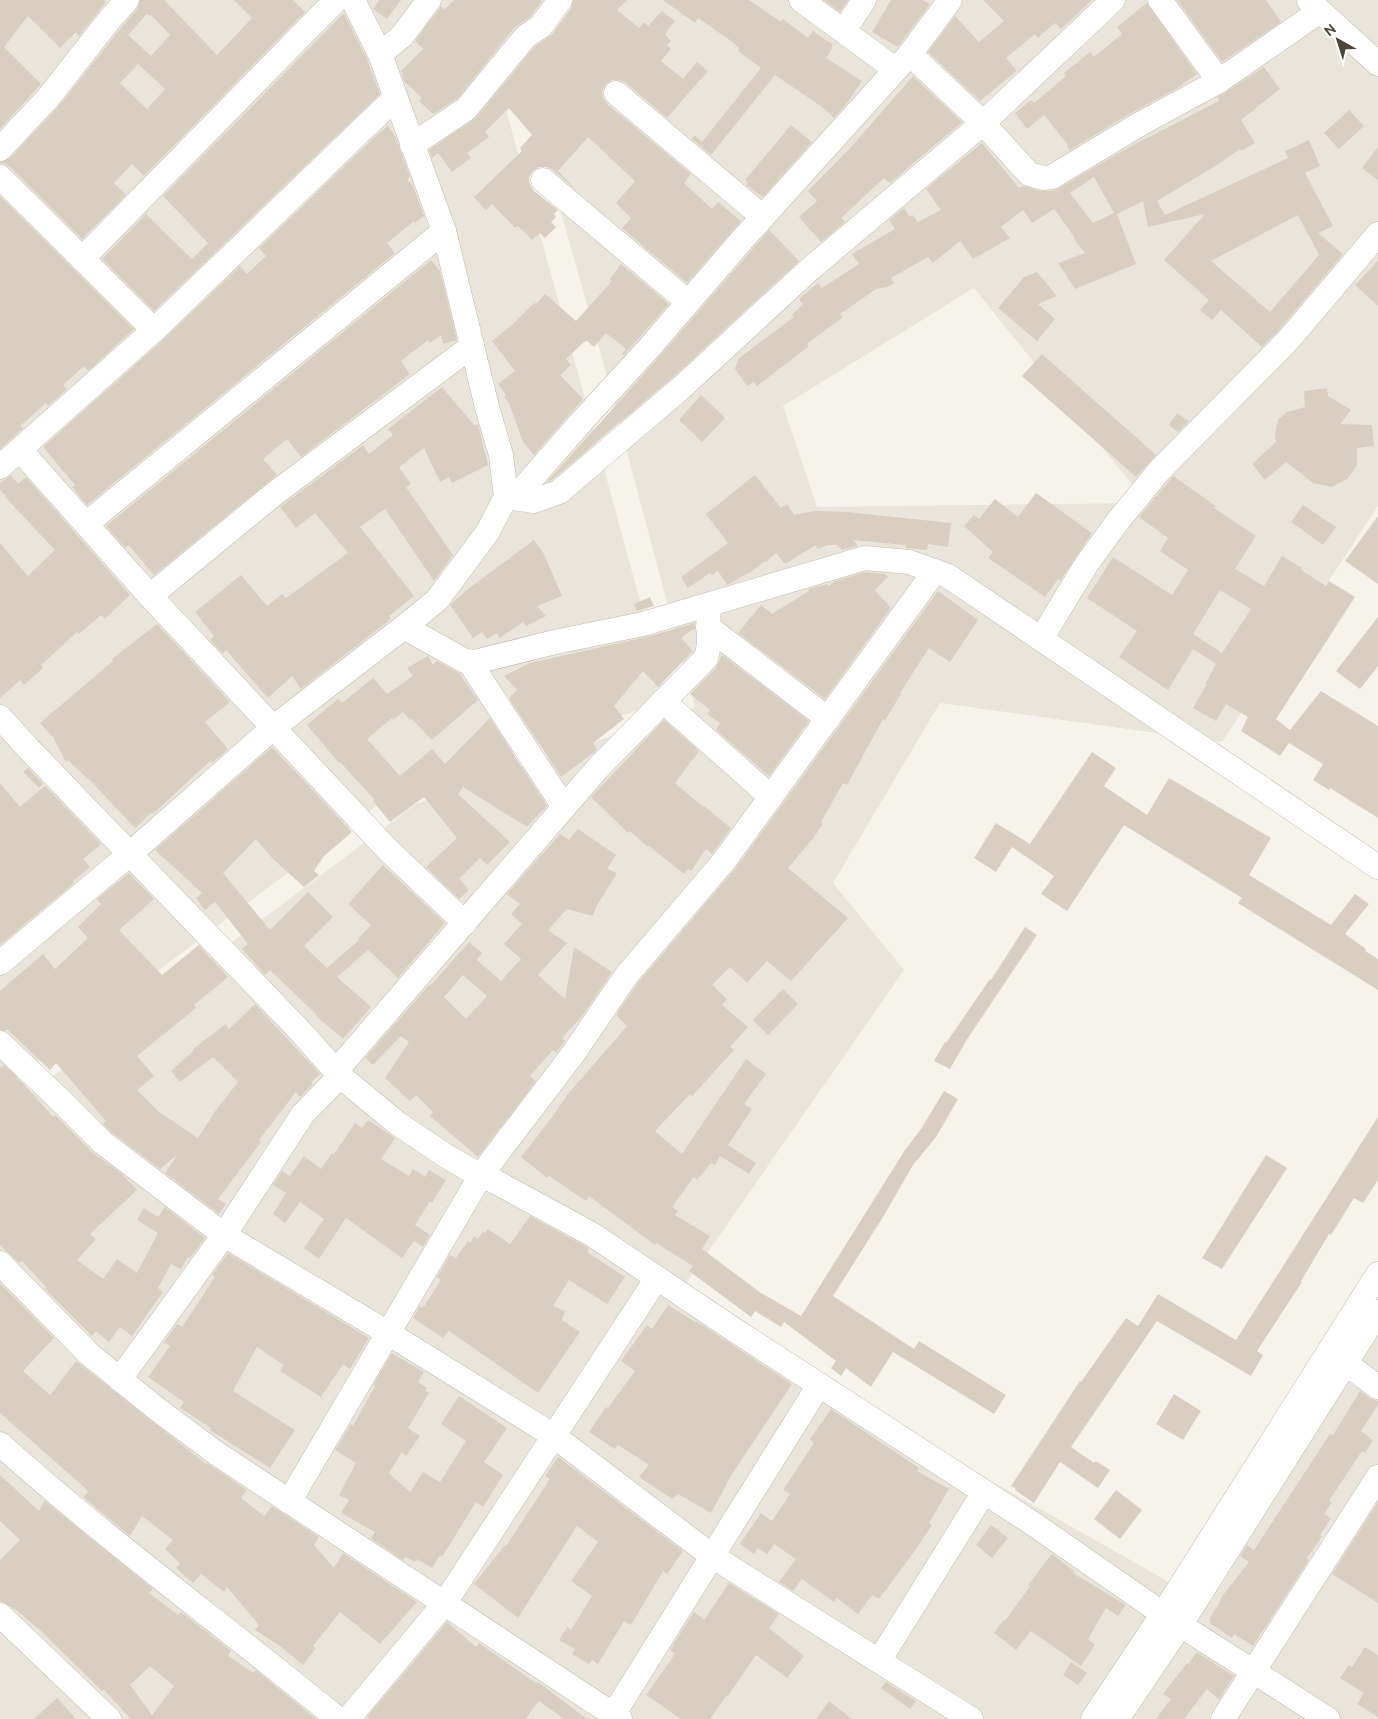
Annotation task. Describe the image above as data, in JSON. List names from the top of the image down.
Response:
{
  "north": "top left"
}
